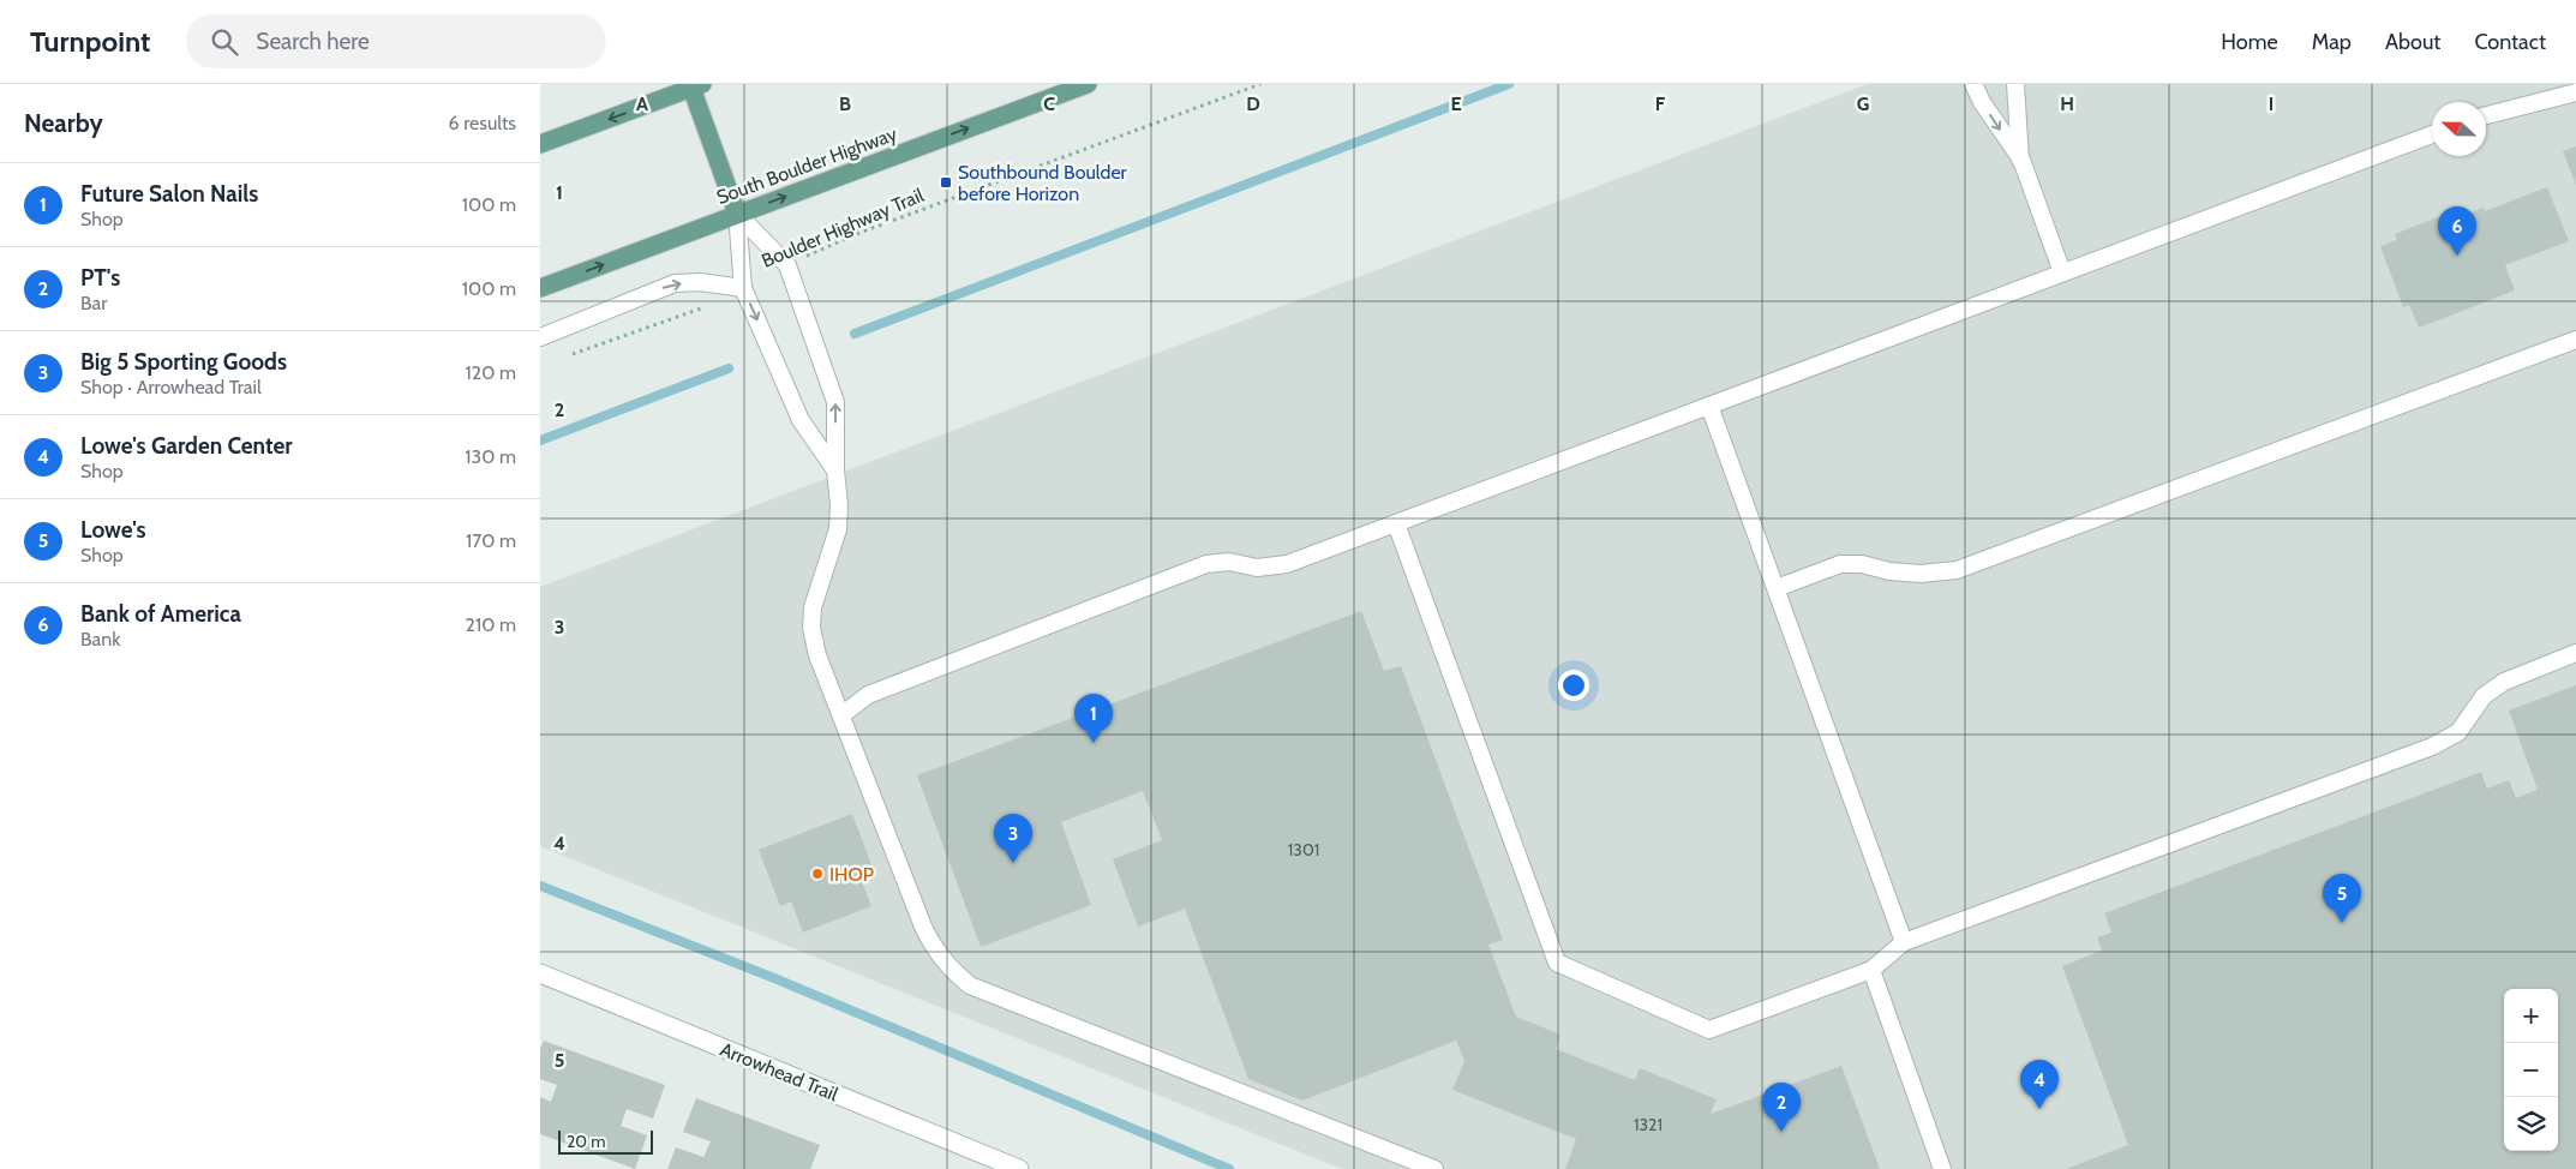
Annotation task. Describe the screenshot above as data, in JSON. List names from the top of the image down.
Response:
{
  "streets": {
    "main road": ["South Boulder Highway"],
    "street": ["Arrowhead Trail"],
    "path": ["Boulder Highway Trail"]
  },
  "one_way": ["South Boulder Highway"],
  "places": {
    "transit": ["Southbound Boulder before Horizon"],
    "other": ["IHOP"]
  },
  "house_numbers": ["1301", "1321"],
  "scale_bar": "20 m",
  "north": "left",
  "page": {
    "header": "Turnpoint",
    "search": "Search here",
    "nav": [
      "Home",
      "Map",
      "About",
      "Contact"
    ],
    "heading": ["Nearby", "6 results"],
    "list": [
      {
        "mark": "1",
        "name": "Future Salon Nails",
        "note": "Shop",
        "value": "100 m"
      },
      {
        "mark": "2",
        "name": "PT's",
        "note": "Bar",
        "value": "100 m"
      },
      {
        "mark": "3",
        "name": "Big 5 Sporting Goods",
        "note": "Shop · Arrowhead Trail",
        "value": "120 m"
      },
      {
        "mark": "4",
        "name": "Lowe's Garden Center",
        "note": "Shop",
        "value": "130 m"
      },
      {
        "mark": "5",
        "name": "Lowe's",
        "note": "Shop",
        "value": "170 m"
      },
      {
        "mark": "6",
        "name": "Bank of America",
        "note": "Bank",
        "value": "210 m"
      }
    ],
    "pins": [
      "6",
      "1",
      "3",
      "5",
      "4",
      "2"
    ],
    "map_buttons": ["+", "−"],
    "scale": "20 m"
  },
  "grid": {
    "columns": [
      "A",
      "B",
      "C",
      "D",
      "E",
      "F",
      "G",
      "H",
      "I"
    ],
    "rows": [
      "1",
      "2",
      "3",
      "4",
      "5"
    ]
  }
}
